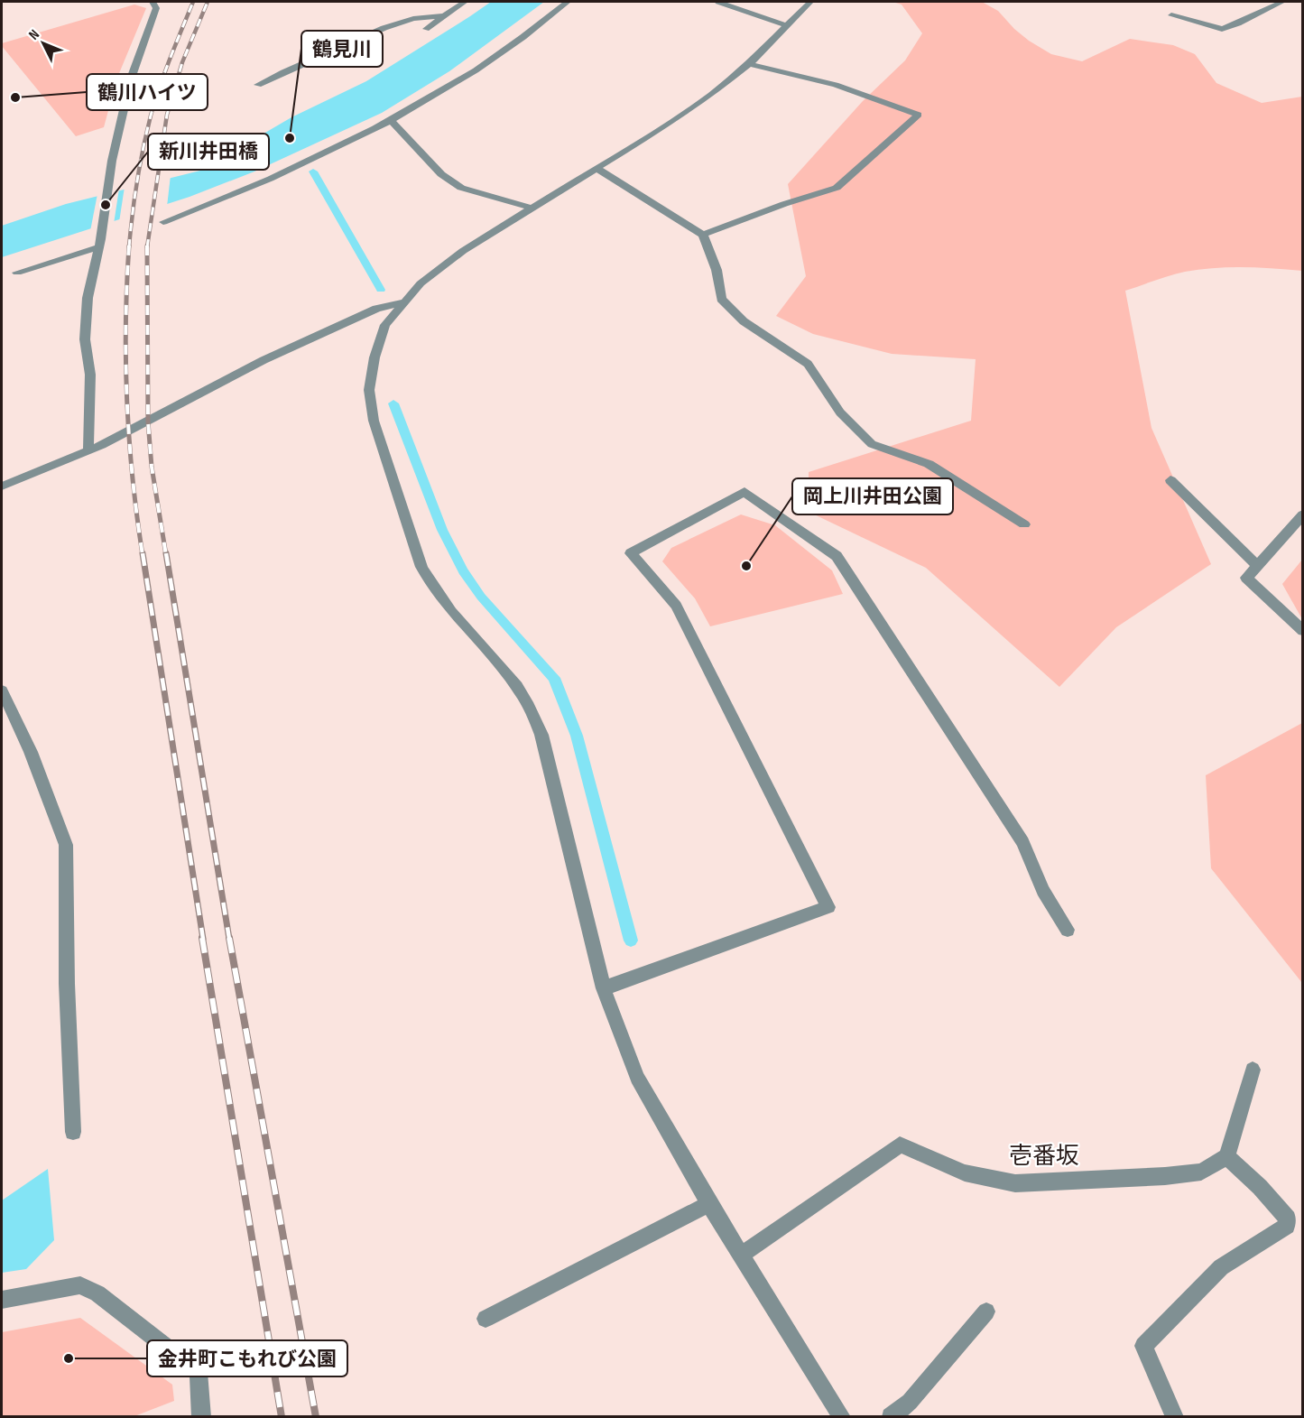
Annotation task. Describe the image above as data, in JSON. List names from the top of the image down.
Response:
{
  "streets": {
    "street": ["壱番坂"]
  },
  "places": [
    "鶴川ハイツ",
    "鶴見川",
    "新川井田橋",
    "岡上川井田公園",
    "金井町こもれび公園"
  ],
  "north": "top left"
}
